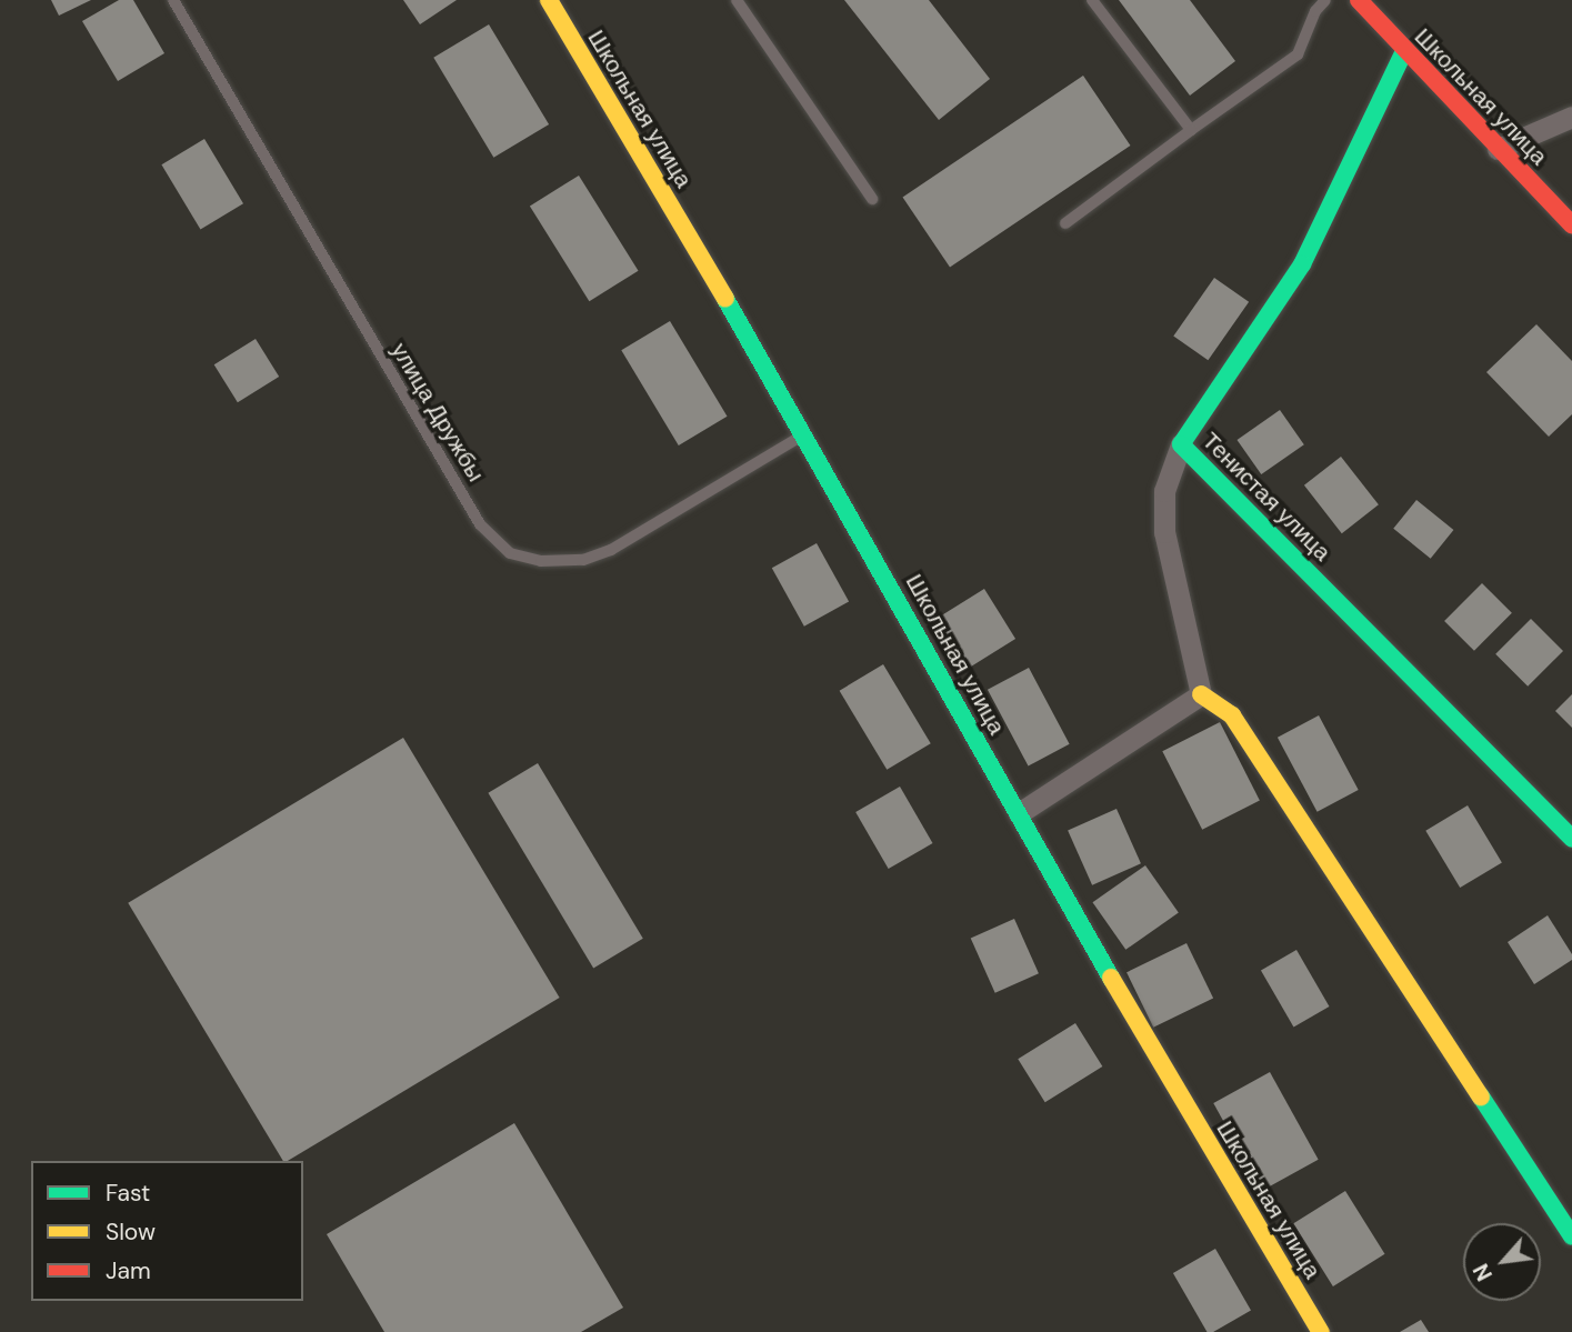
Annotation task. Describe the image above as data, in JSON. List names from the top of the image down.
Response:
{
  "streets": {
    "street": ["Школьная улица", "Тенистая улица"],
    "lane": ["улица Дружбы"]
  },
  "crossings": [
    ["Школьная улица", "улица Дружбы"],
    ["Школьная улица", "Тенистая улица"]
  ],
  "legend": ["Fast", "Slow", "Jam"],
  "north": "bottom left"
}
